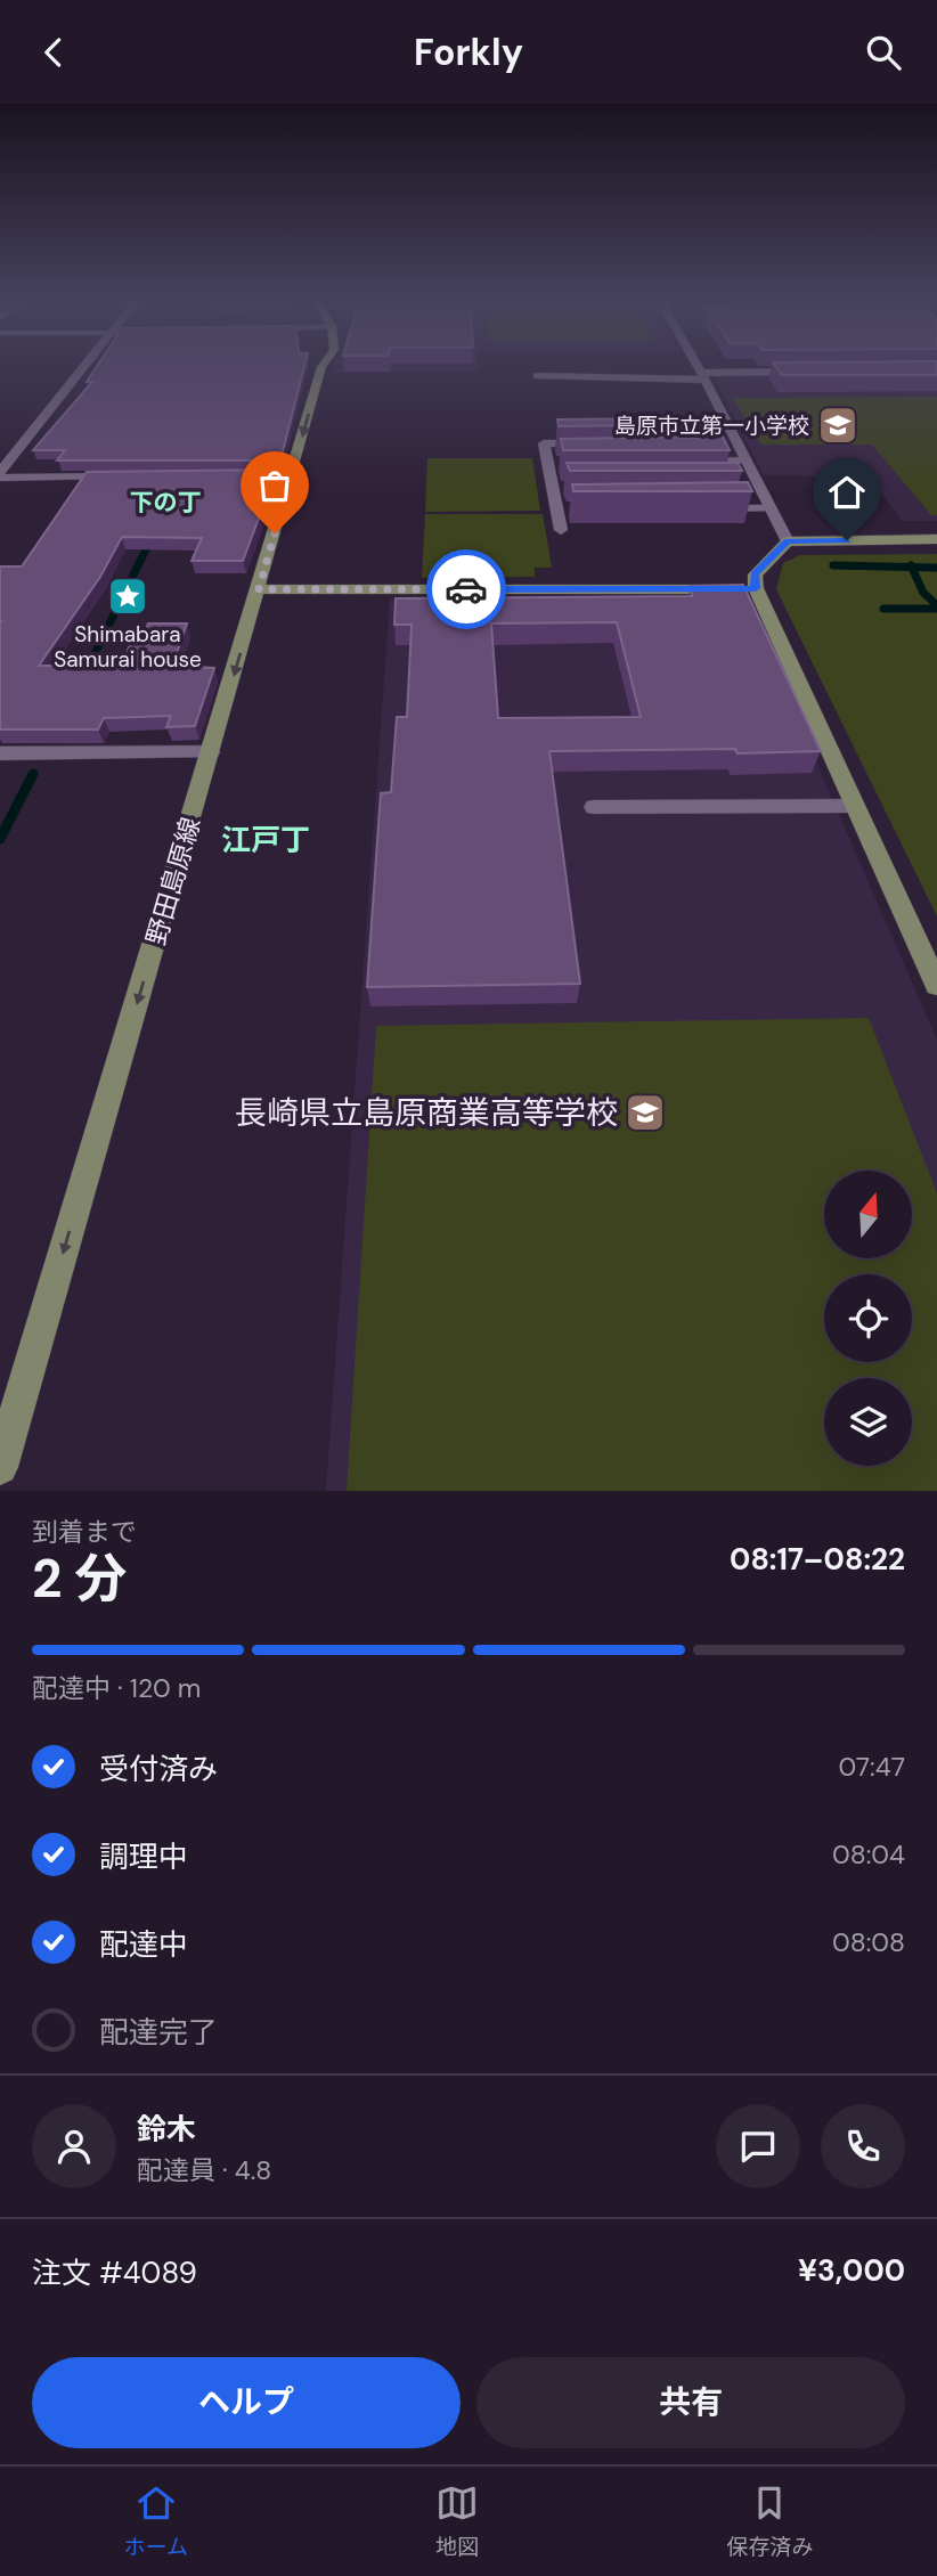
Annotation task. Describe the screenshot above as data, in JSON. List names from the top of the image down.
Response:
{
  "streets": {
    "main road": ["野田島原線"]
  },
  "one_way": ["野田島原線"],
  "districts": ["下の丁", "江戸丁"],
  "places": {
    "school or university": ["島原市立第一小学校", "長崎県立島原商業高等学校"],
    "place": ["Shimabara Samurai house"]
  },
  "north": "top",
  "page": {
    "header": "Forkly",
    "heading": ["2 分", "到着まで", "08:17–08:22"],
    "panel": [
      "鈴木",
      "配達員 · 4.8",
      "注文 #4089",
      "¥3,000"
    ],
    "bar": "配達中 · 120 m",
    "list": [
      ["受付済み", "07:47"],
      ["調理中", "08:04"],
      ["配達中", "08:08"],
      "配達完了"
    ],
    "buttons": ["ヘルプ", "共有"],
    "tabs": ["ホーム", "地図", "保存済み"]
  }
}
